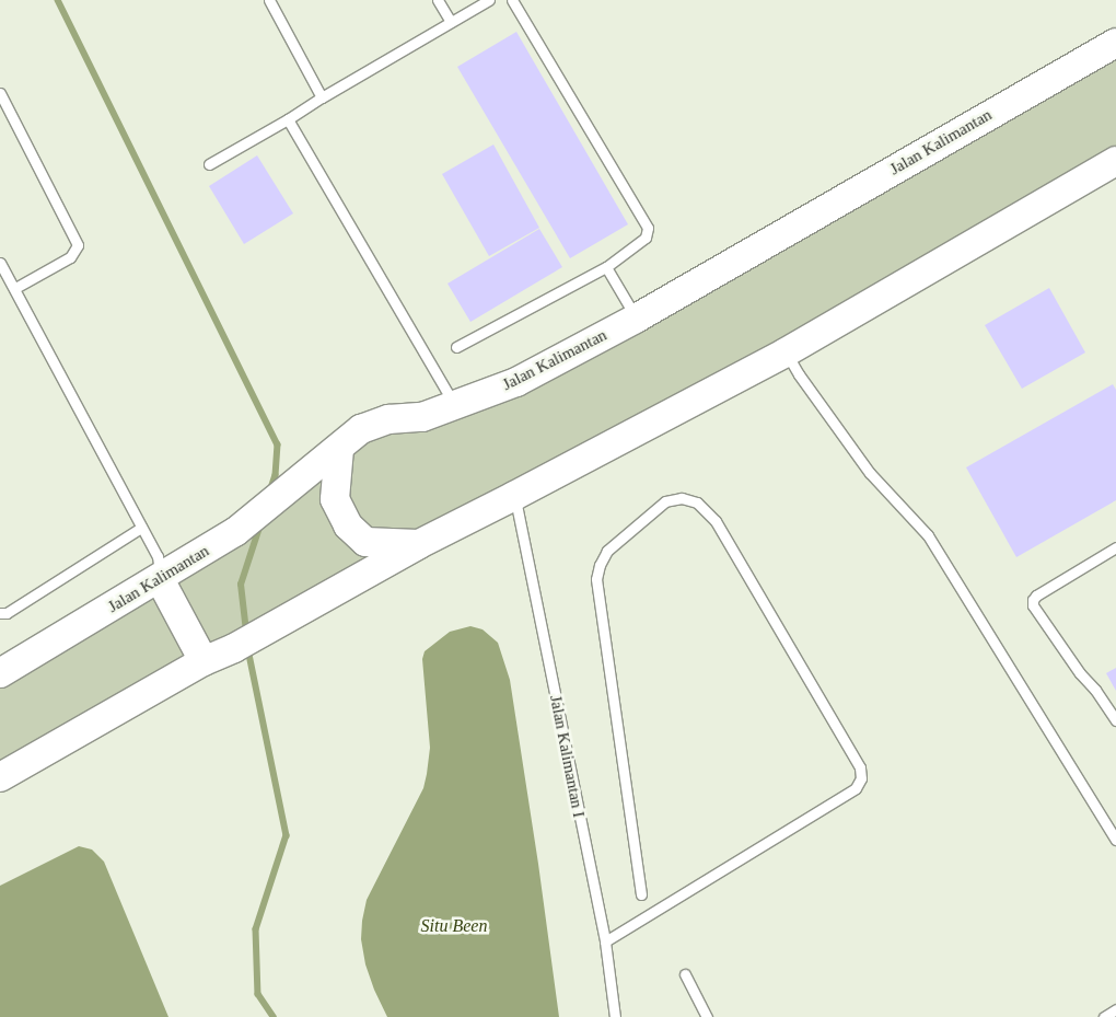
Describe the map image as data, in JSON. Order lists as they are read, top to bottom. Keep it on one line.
{"streets":{"street":["Jalan Kalimantan"],"lane":["Jalan Kalimantan I"]},"water":["Situ Been"]}
